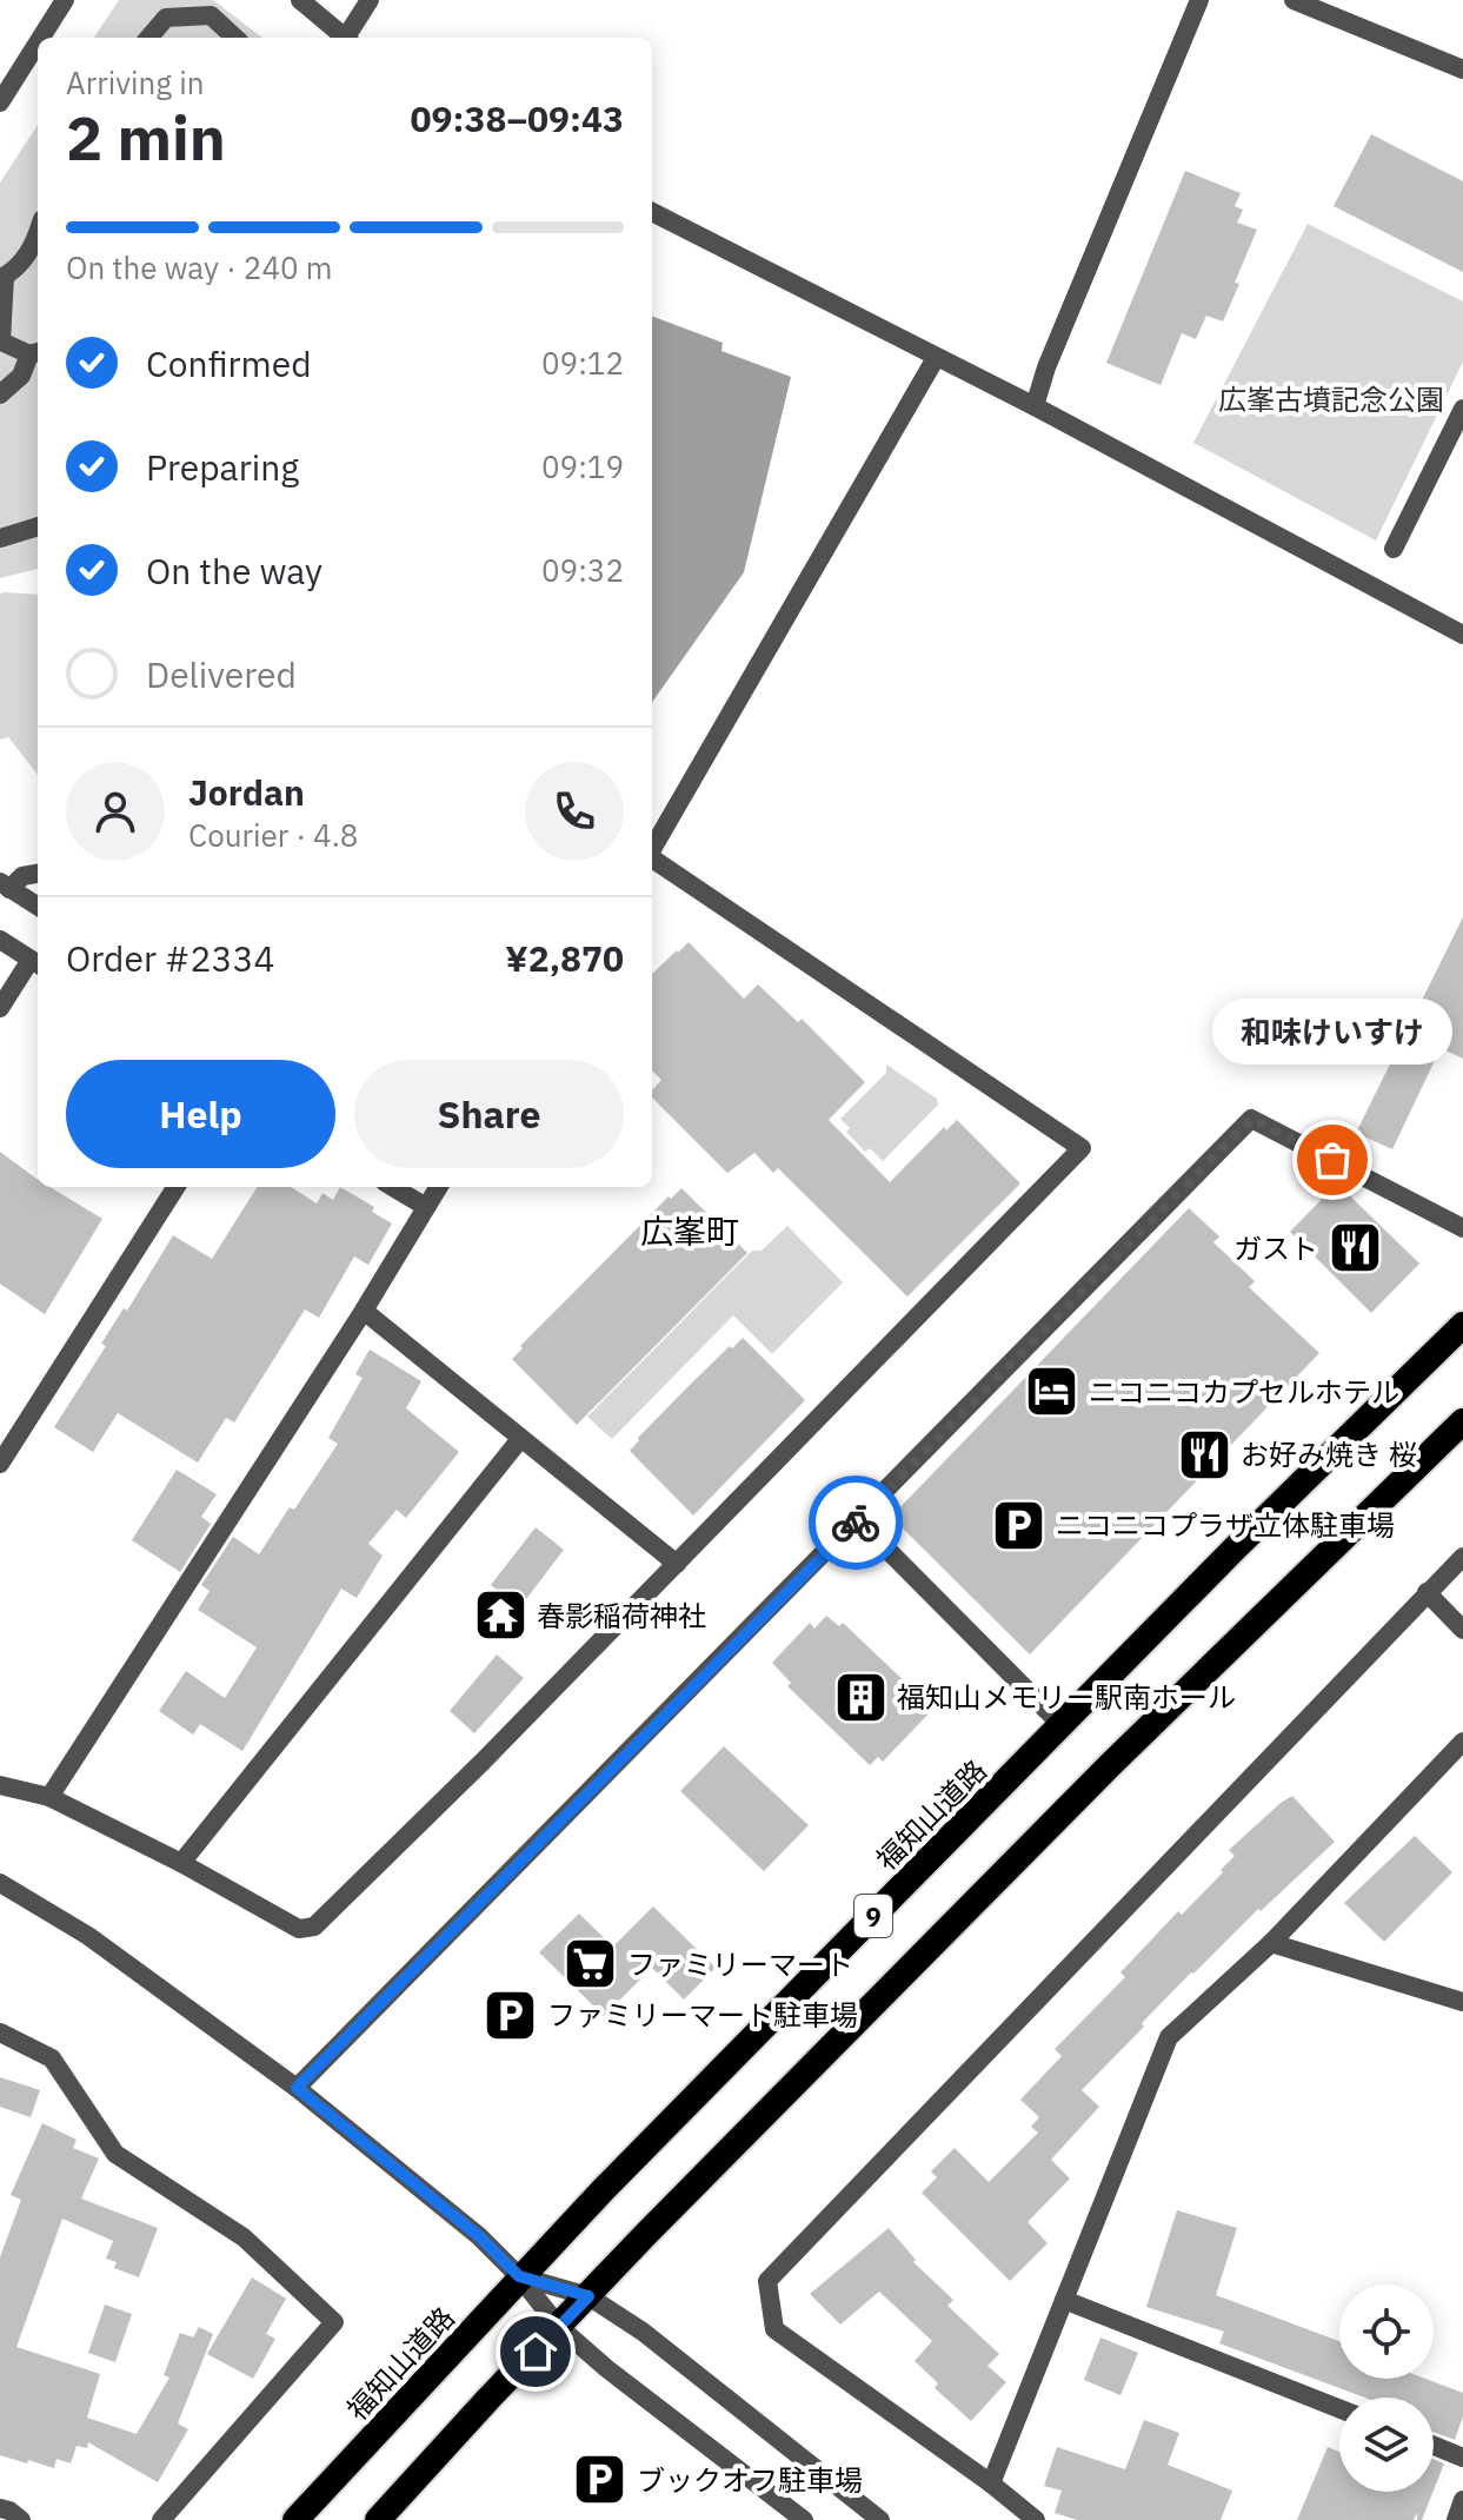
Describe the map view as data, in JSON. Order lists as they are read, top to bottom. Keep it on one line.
{"streets":{"highway":["福知山道路","9"]},"districts":["広峯町"],"parks":["広峯古墳記念公園"],"places":{"other":["和味けいすけ"],"restaurant":["ガスト","お好み焼き 桜"],"hotel":["ニコニコカプセルホテル"],"parking":["ニコニコプラザ立体駐車場","ファミリーマート駐車場","ブックオフ駐車場"],"temple":["春影稲荷神社"],"building":["福知山メモリー駅南ホール"],"supermarket":["ファミリーマート"]},"page":{"heading":["2 min","Arriving in","09:38–09:43"],"panel":["Jordan","Courier · 4.8","Order #2334","¥2,870"],"bar":"On the way · 240 m","list":[["Confirmed","09:12"],["Preparing","09:19"],["On the way","09:32"],"Delivered"],"bubble":"和味けいすけ","buttons":["Help","Share"]}}
